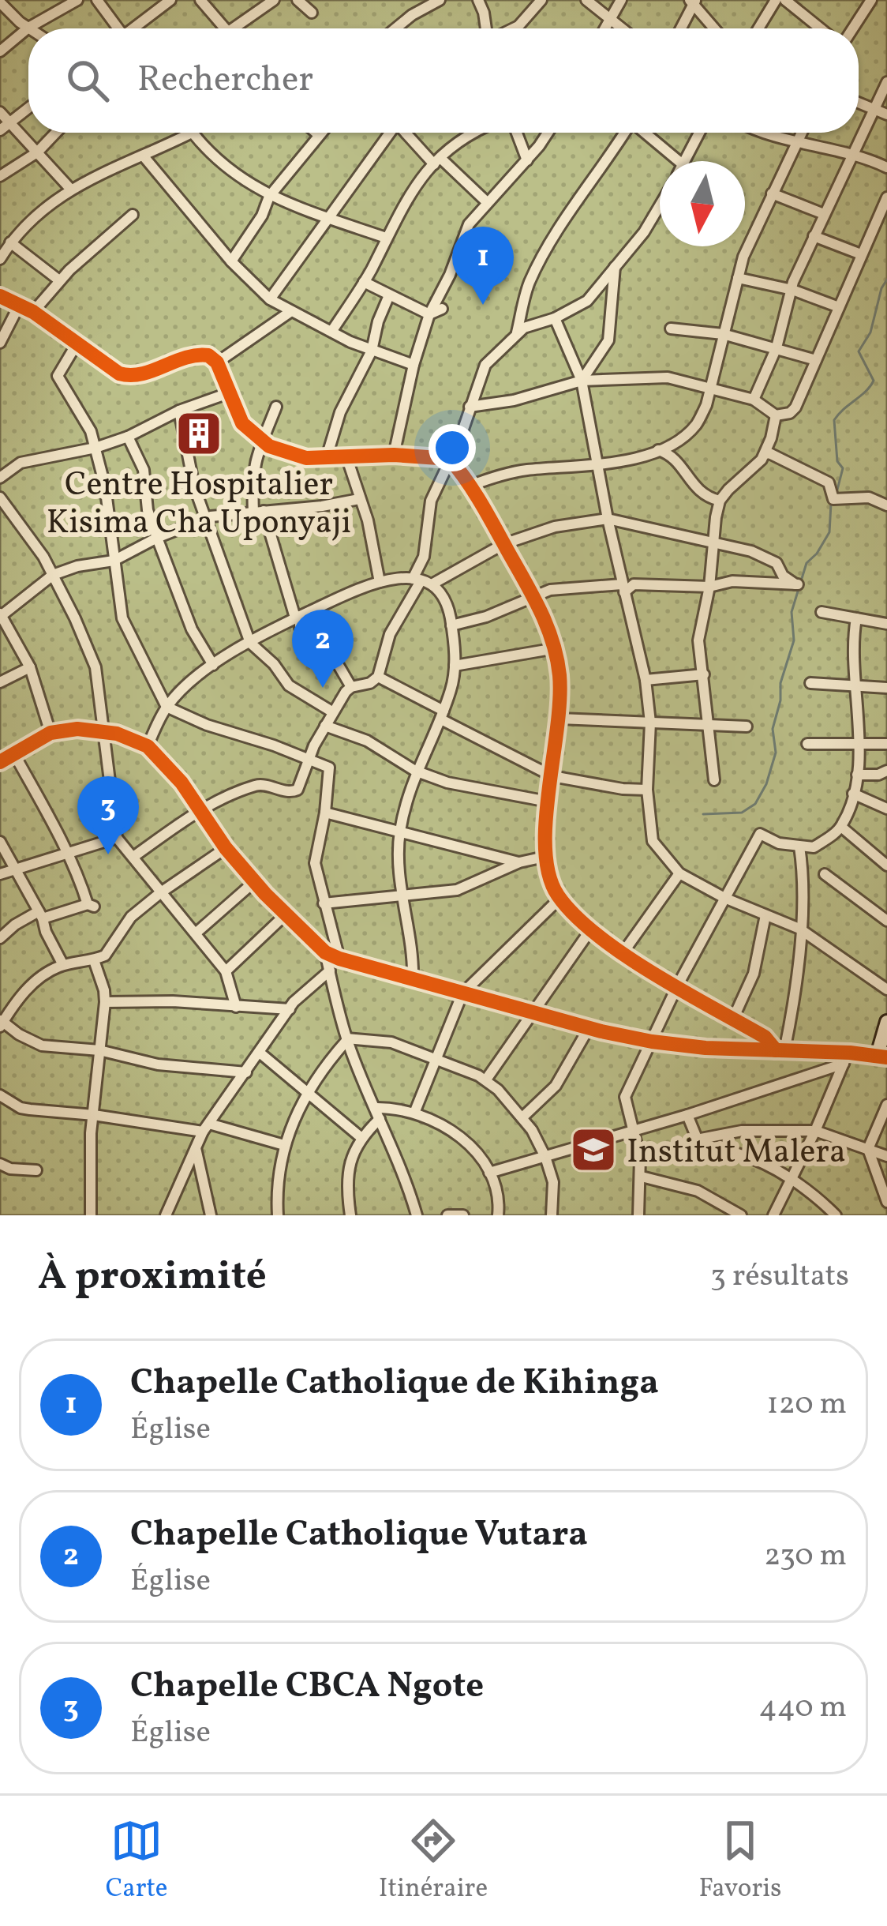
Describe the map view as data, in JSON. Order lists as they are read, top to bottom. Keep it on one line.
{"places":{"building":["Centre Hospitalier Kisima Cha Uponyaji"],"school or university":["Institut Malera"]},"north":"bottom","page":{"search":"Rechercher","pins":["1","2","3"],"heading":["À proximité","3 résultats"],"list":[{"mark":"1","name":"Chapelle Catholique de Kihinga","note":"Église","value":"120 m"},{"mark":"2","name":"Chapelle Catholique Vutara","note":"Église","value":"230 m"},{"mark":"3","name":"Chapelle CBCA Ngote","note":"Église","value":"440 m"}],"nav":["Carte","Itinéraire","Favoris"]}}
